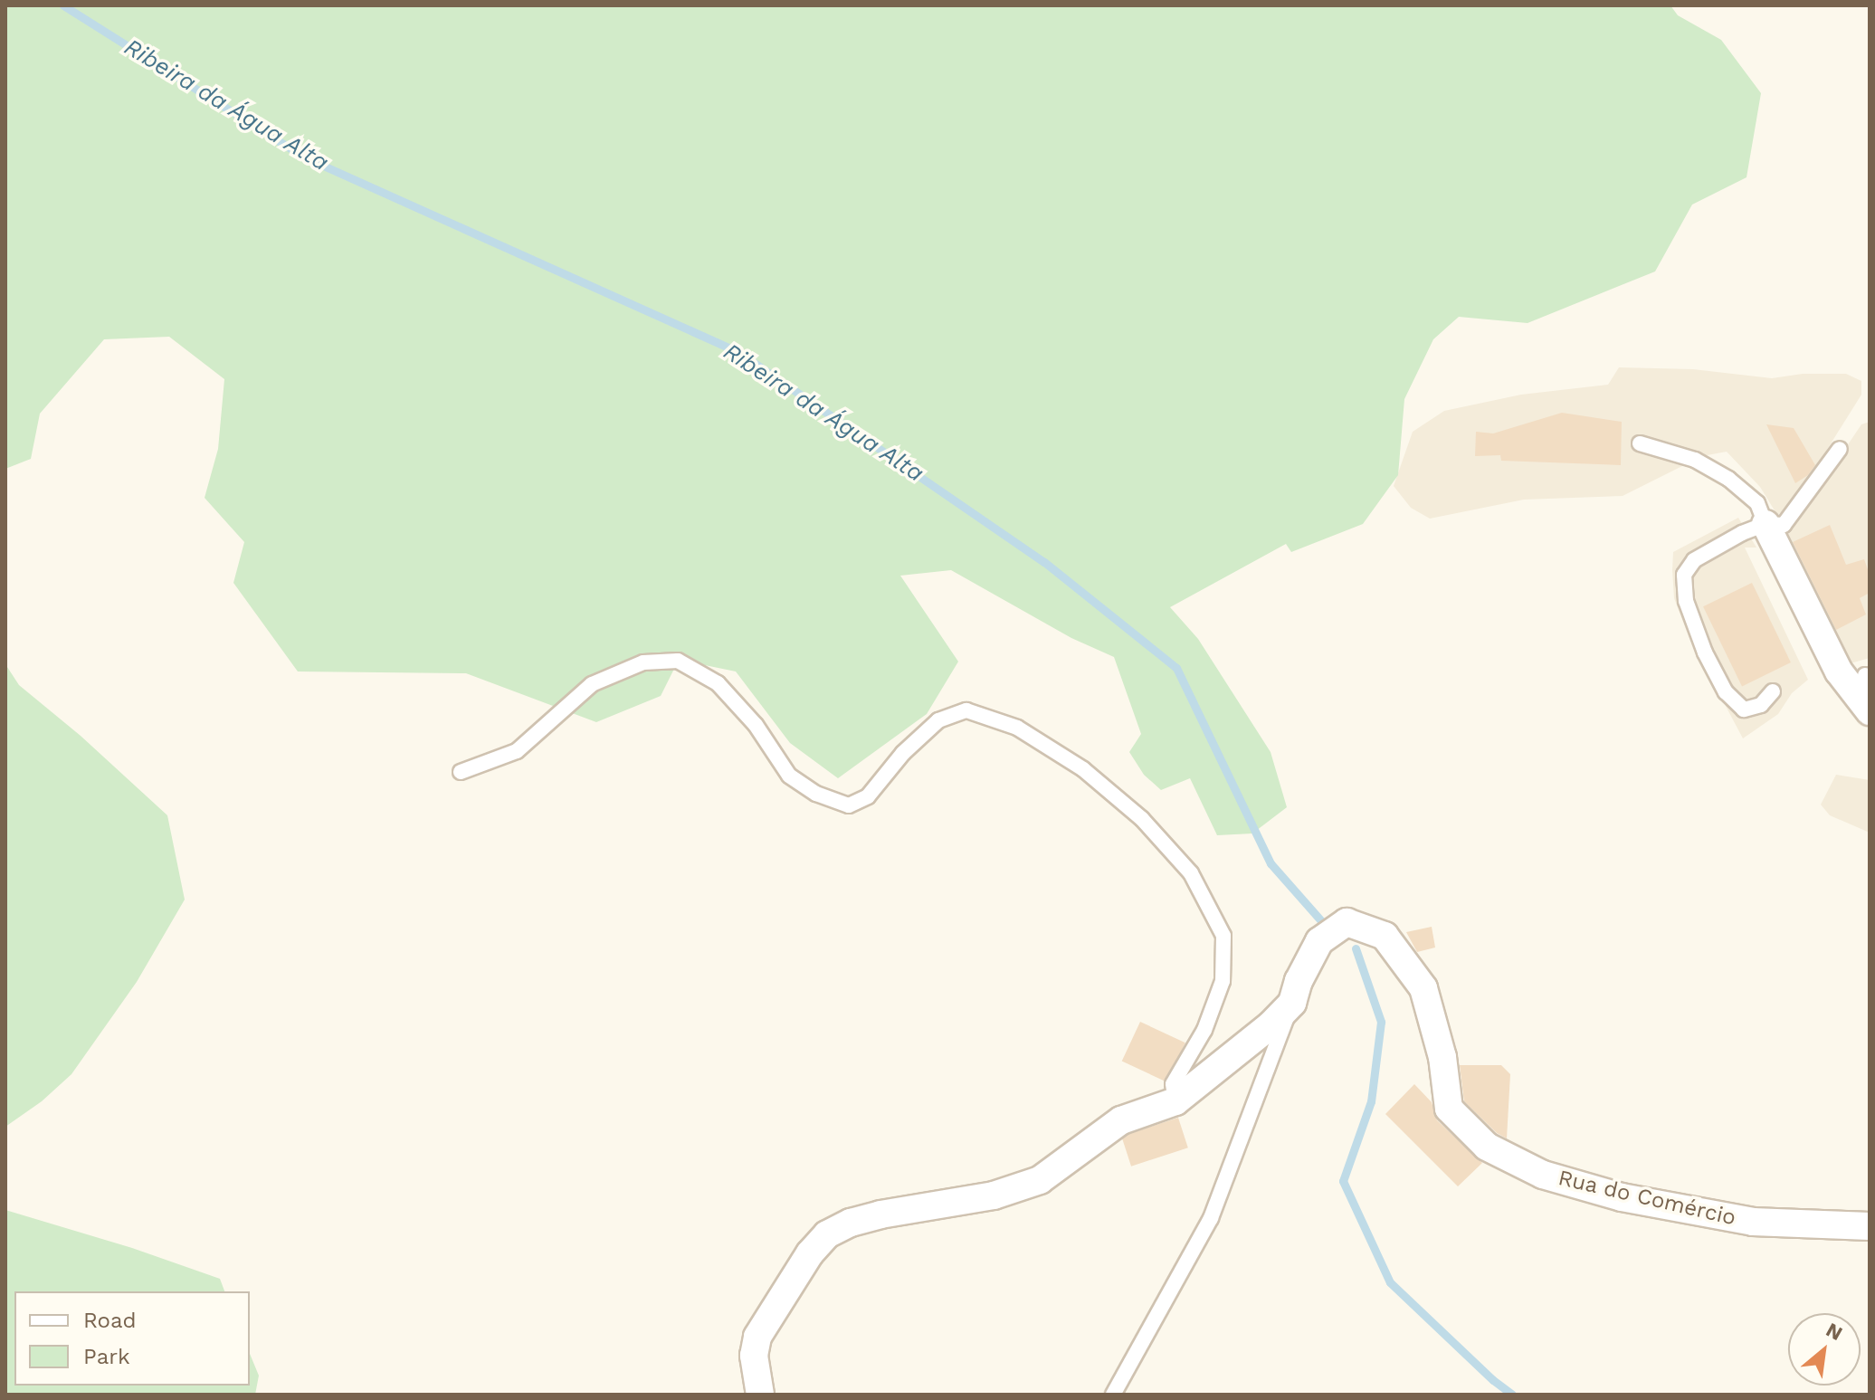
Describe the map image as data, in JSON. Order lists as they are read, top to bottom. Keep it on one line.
{"streets":{"street":["Rua do Comércio"]},"water":["Ribeira da Água Alta"],"legend":["Road","Park"],"north":"top right"}
